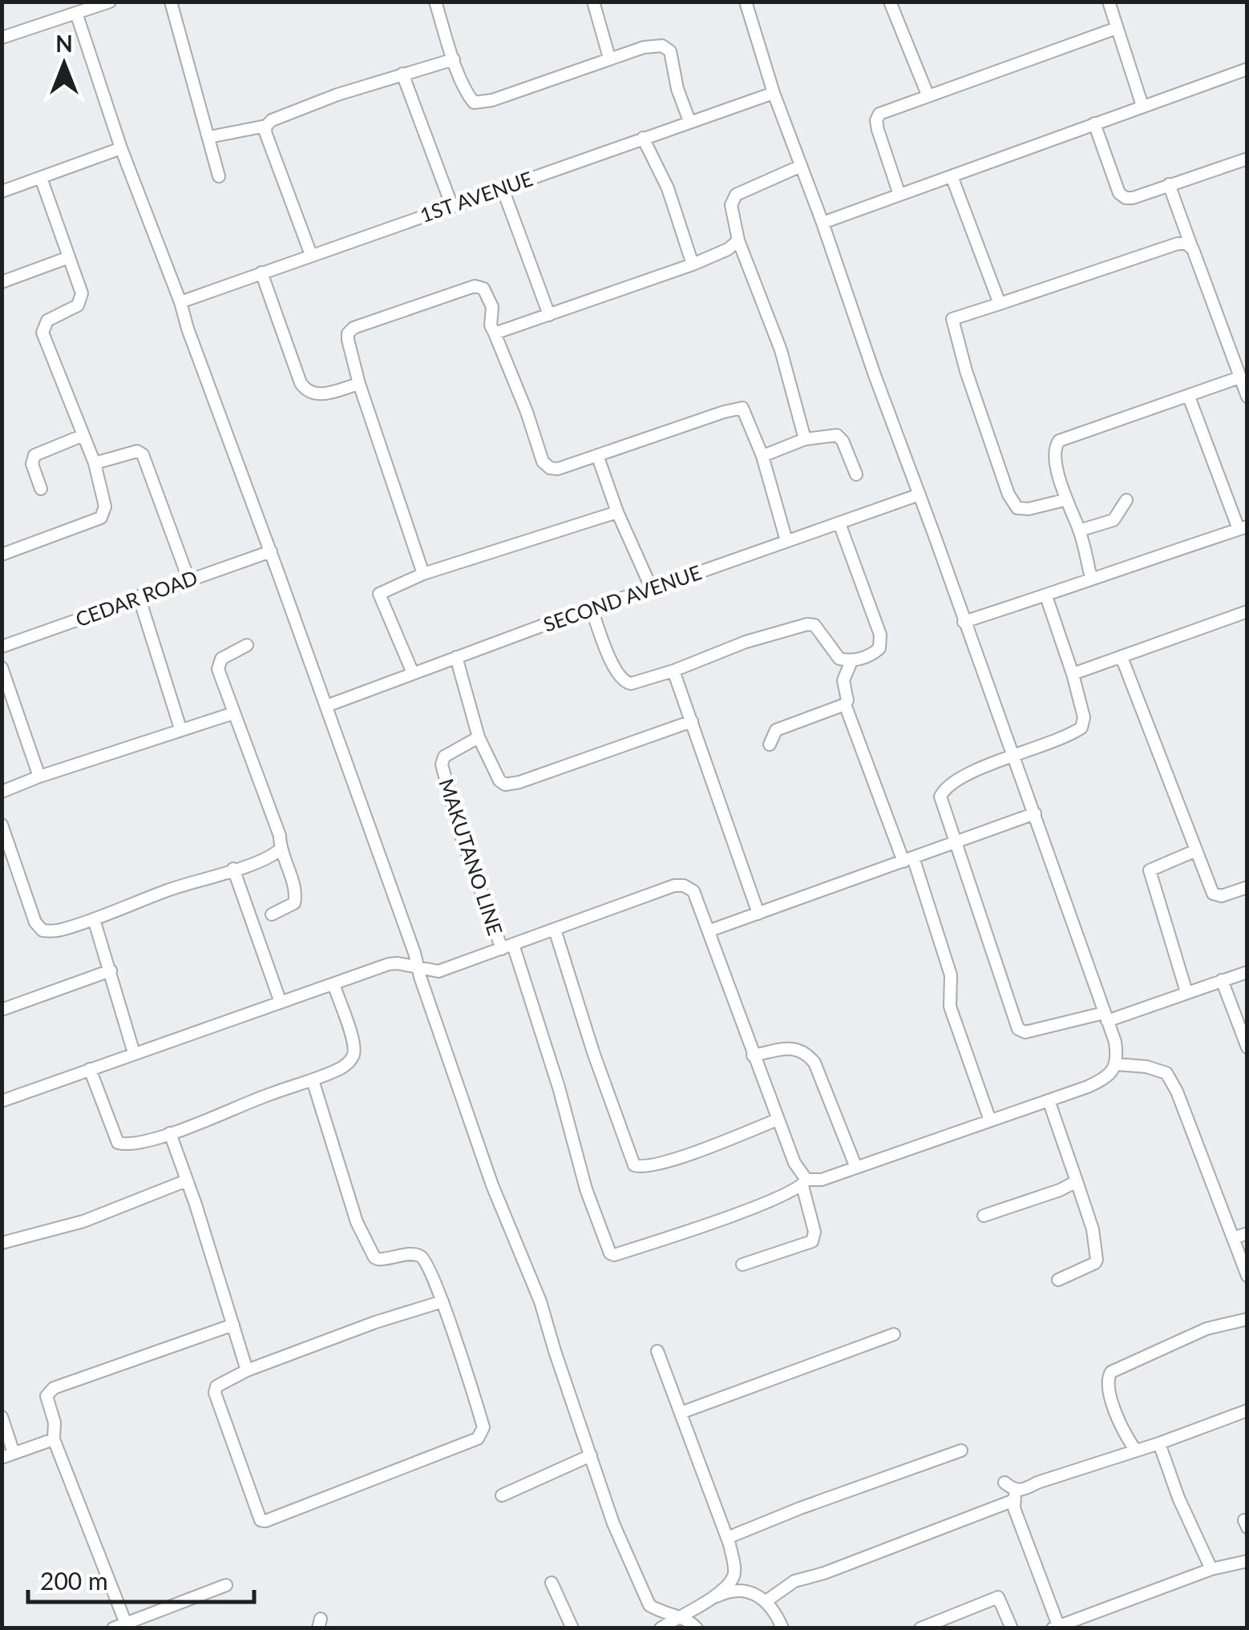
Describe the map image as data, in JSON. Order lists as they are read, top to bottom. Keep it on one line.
{"streets":{"street":["1ST AVENUE","CEDAR ROAD","SECOND AVENUE","MAKUTANO LINE"]},"scale_bar":"200 m","north":"top"}
